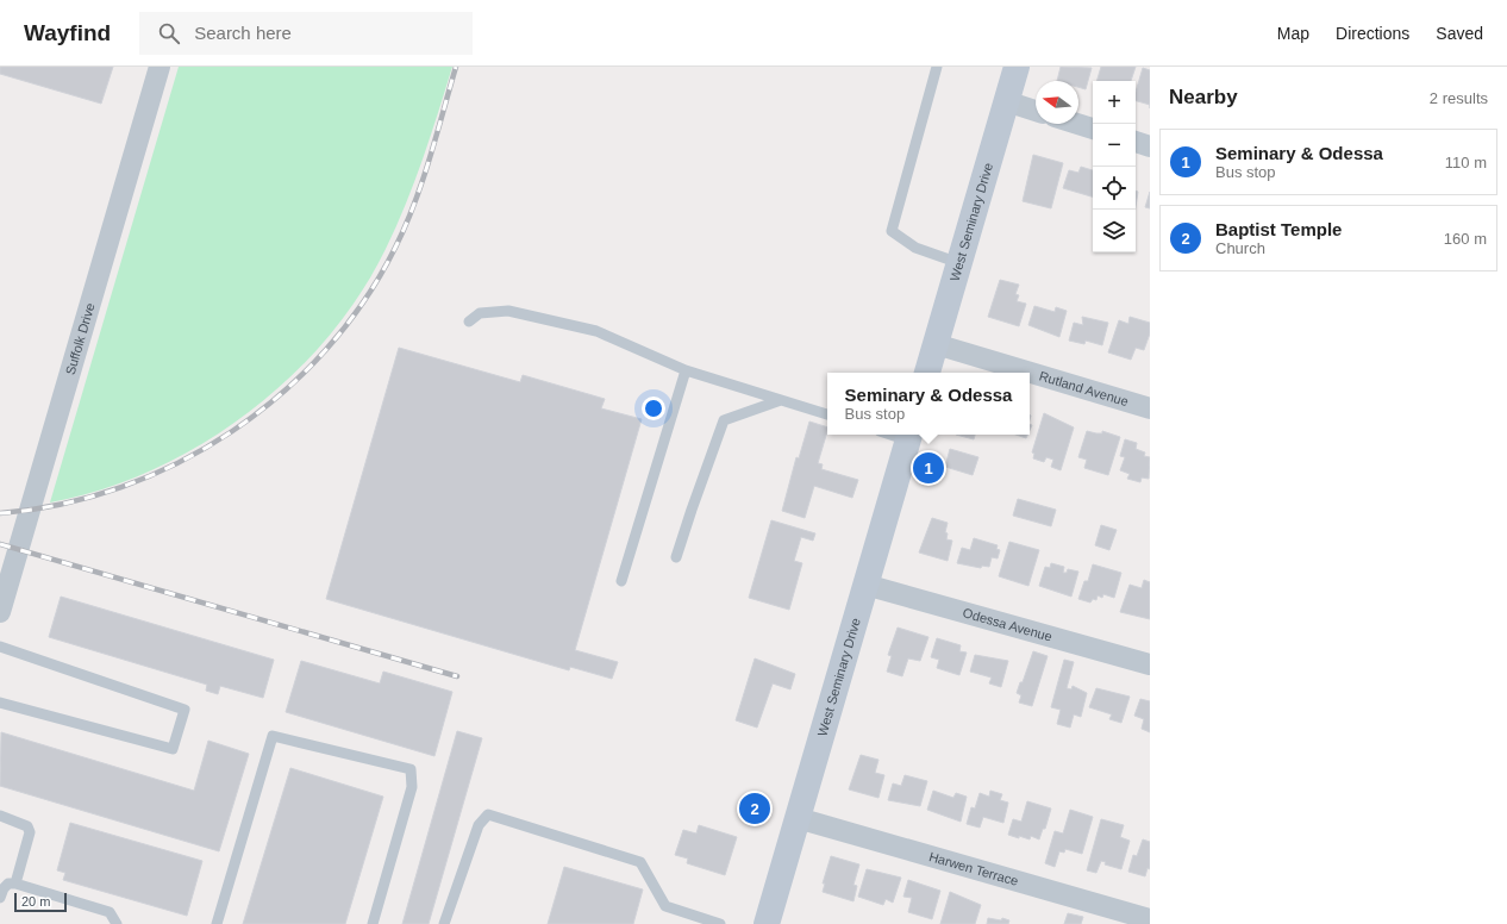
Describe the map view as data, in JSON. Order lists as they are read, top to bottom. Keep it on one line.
{"streets":{"main road":["West Seminary Drive"],"street":["Suffolk Drive","Rutland Avenue","Odessa Avenue","Harwen Terrace"]},"crossings":[["West Seminary Drive","Rutland Avenue"],["West Seminary Drive","Odessa Avenue"],["West Seminary Drive","Harwen Terrace"]],"scale_bar":"20 m","north":"left","page":{"header":"Wayfind","search":"Search here","nav":["Map","Directions","Saved"],"heading":["Nearby","2 results"],"map_buttons":["+","−"],"list":[{"mark":"1","name":"Seminary & Odessa","note":"Bus stop","value":"110 m"},{"mark":"2","name":"Baptist Temple","note":"Church","value":"160 m"}],"popup":["Seminary & Odessa","Bus stop"],"pins":["1","2"],"scale":"20 m"}}
